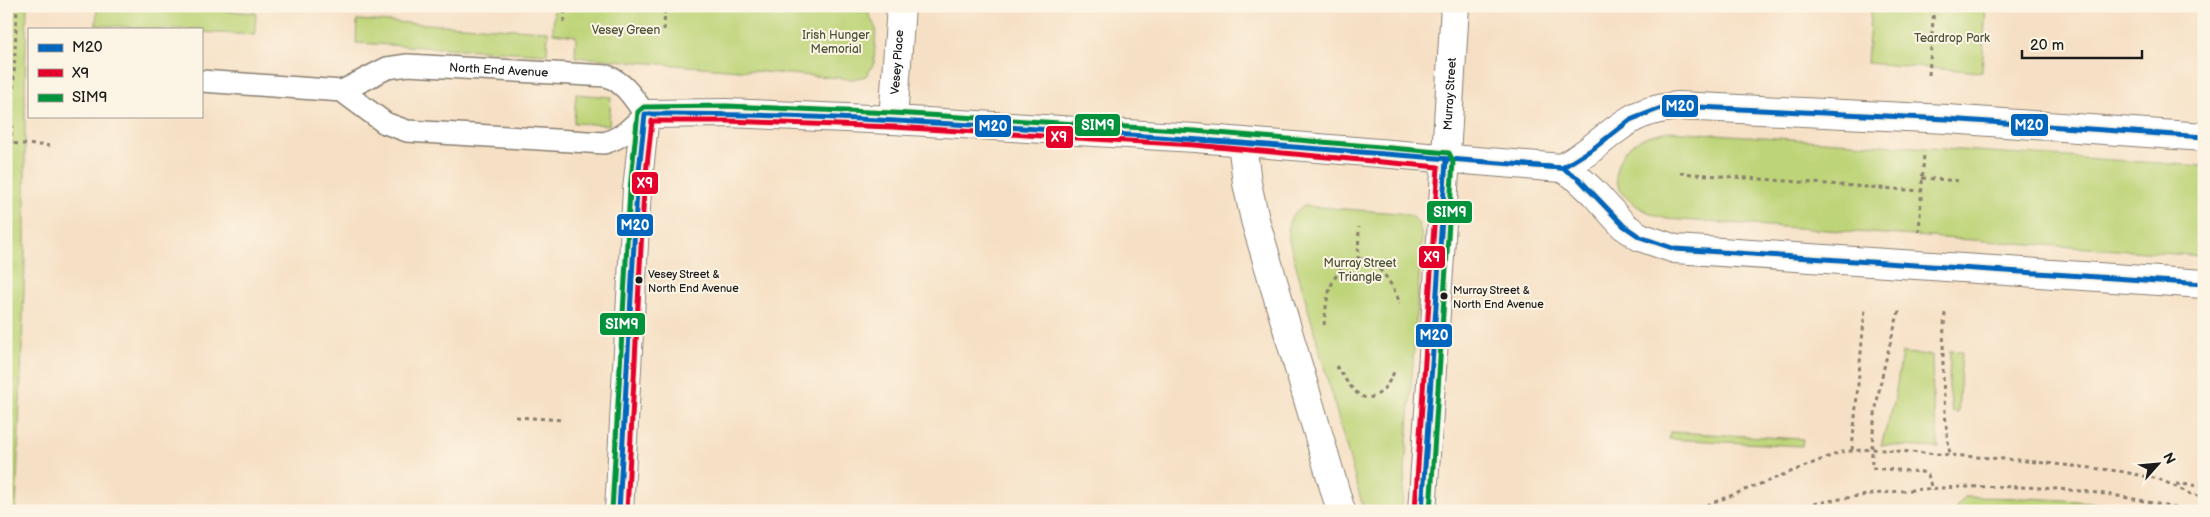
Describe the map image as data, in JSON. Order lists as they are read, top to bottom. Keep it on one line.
{"streets":{"street":["Vesey Place","Murray Street"],"lane":["North End Avenue"]},"parks":["Vesey Green","Irish Hunger Memorial","Teardrop Park","Murray Street Triangle"],"places":["Vesey Street & North End Avenue","Murray Street & North End Avenue"],"lines":["transit line M20","transit line SIM9","transit line X9"],"legend":["M20","X9","SIM9"],"scale_bar":"20 m","north":"top right"}
